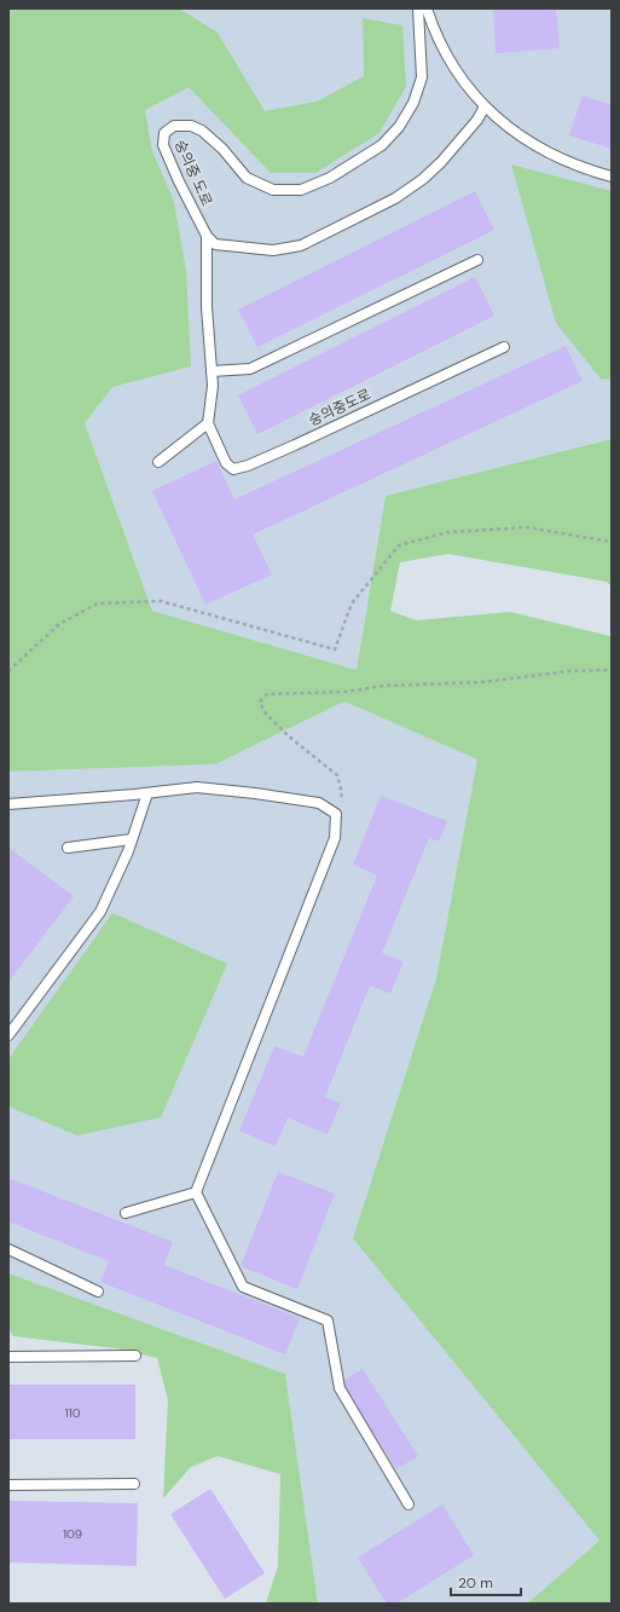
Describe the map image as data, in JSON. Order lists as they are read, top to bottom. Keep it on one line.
{"streets":{"lane":["숭의중 도로","숭의중도로"]},"house_numbers":["110","109"],"scale_bar":"20 m"}
